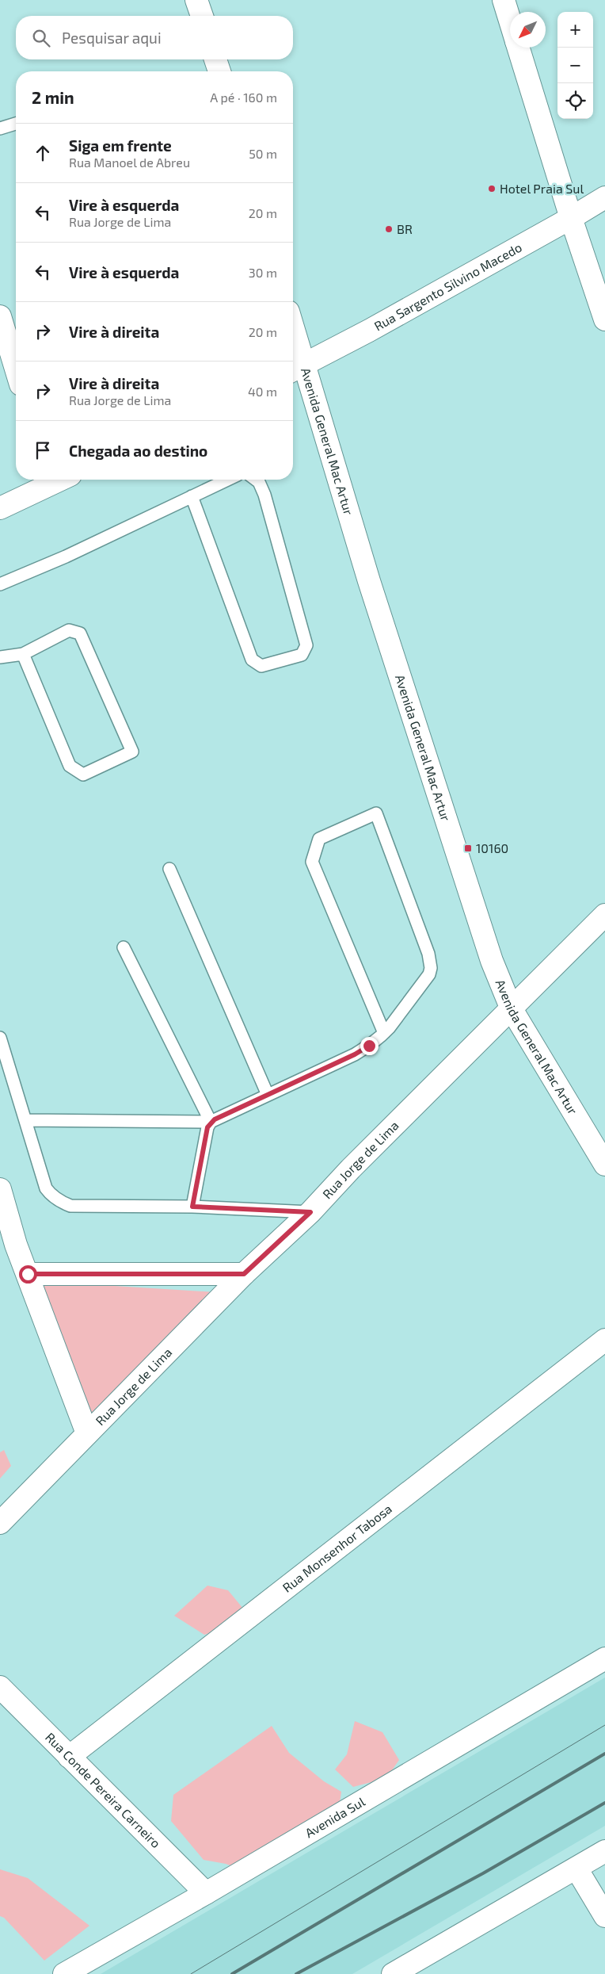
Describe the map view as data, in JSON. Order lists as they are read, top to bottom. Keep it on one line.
{"streets":{"street":["Rua Sargento Silvino Macedo","Avenida General Mac Artur","Rua Jorge de Lima","Rua Monsenhor Tabosa","Rua Conde Pereira Carneiro","Avenida Sul"]},"crossings":[["Rua Sargento Silvino Macedo","Avenida General Mac Artur"],["Avenida General Mac Artur","Rua Jorge de Lima"],["Rua Monsenhor Tabosa","Rua Conde Pereira Carneiro"],["Rua Conde Pereira Carneiro","Avenida Sul"]],"places":{"other":["Hotel Praia Sul","BR"],"transit":["10160"]},"north":"bottom left","page":{"map_buttons":["+","−"],"search":"Pesquisar aqui","heading":["2 min","A pé · 160 m"],"list":[["Siga em frente","Rua Manoel de Abreu","50 m"],["Vire à esquerda","Rua Jorge de Lima","20 m"],["Vire à esquerda","30 m"],["Vire à direita","20 m"],["Vire à direita","Rua Jorge de Lima","40 m"],"Chegada ao destino"]}}
